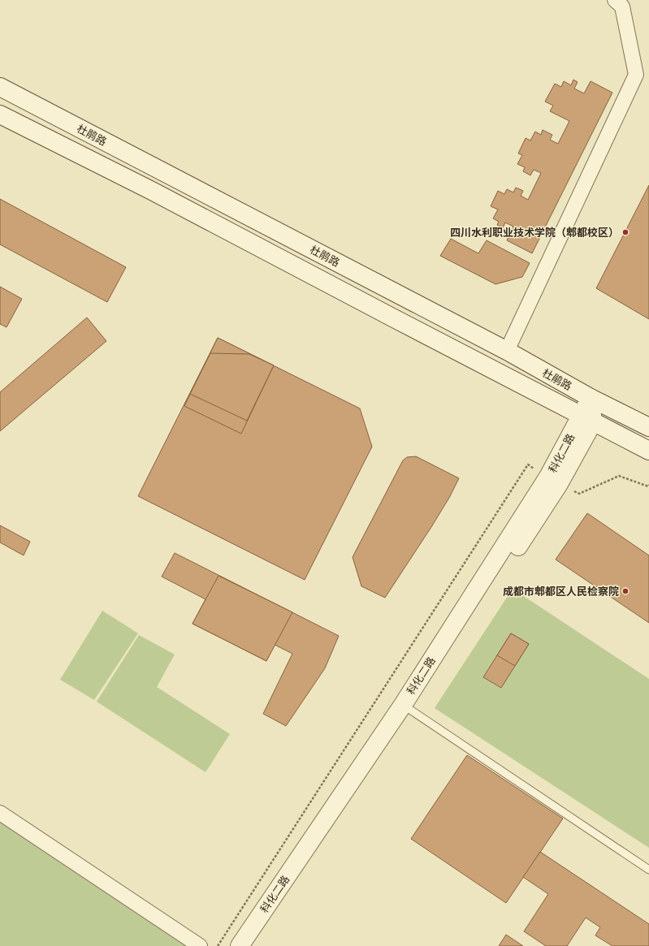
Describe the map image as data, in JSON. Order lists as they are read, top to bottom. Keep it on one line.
{"streets":{"main road":["杜鹃路","科化二路"]},"crossings":[["杜鹃路","科化二路"]],"places":["四川水利职业技术学院（郫都校区）","成都市郫都区人民检察院"]}
